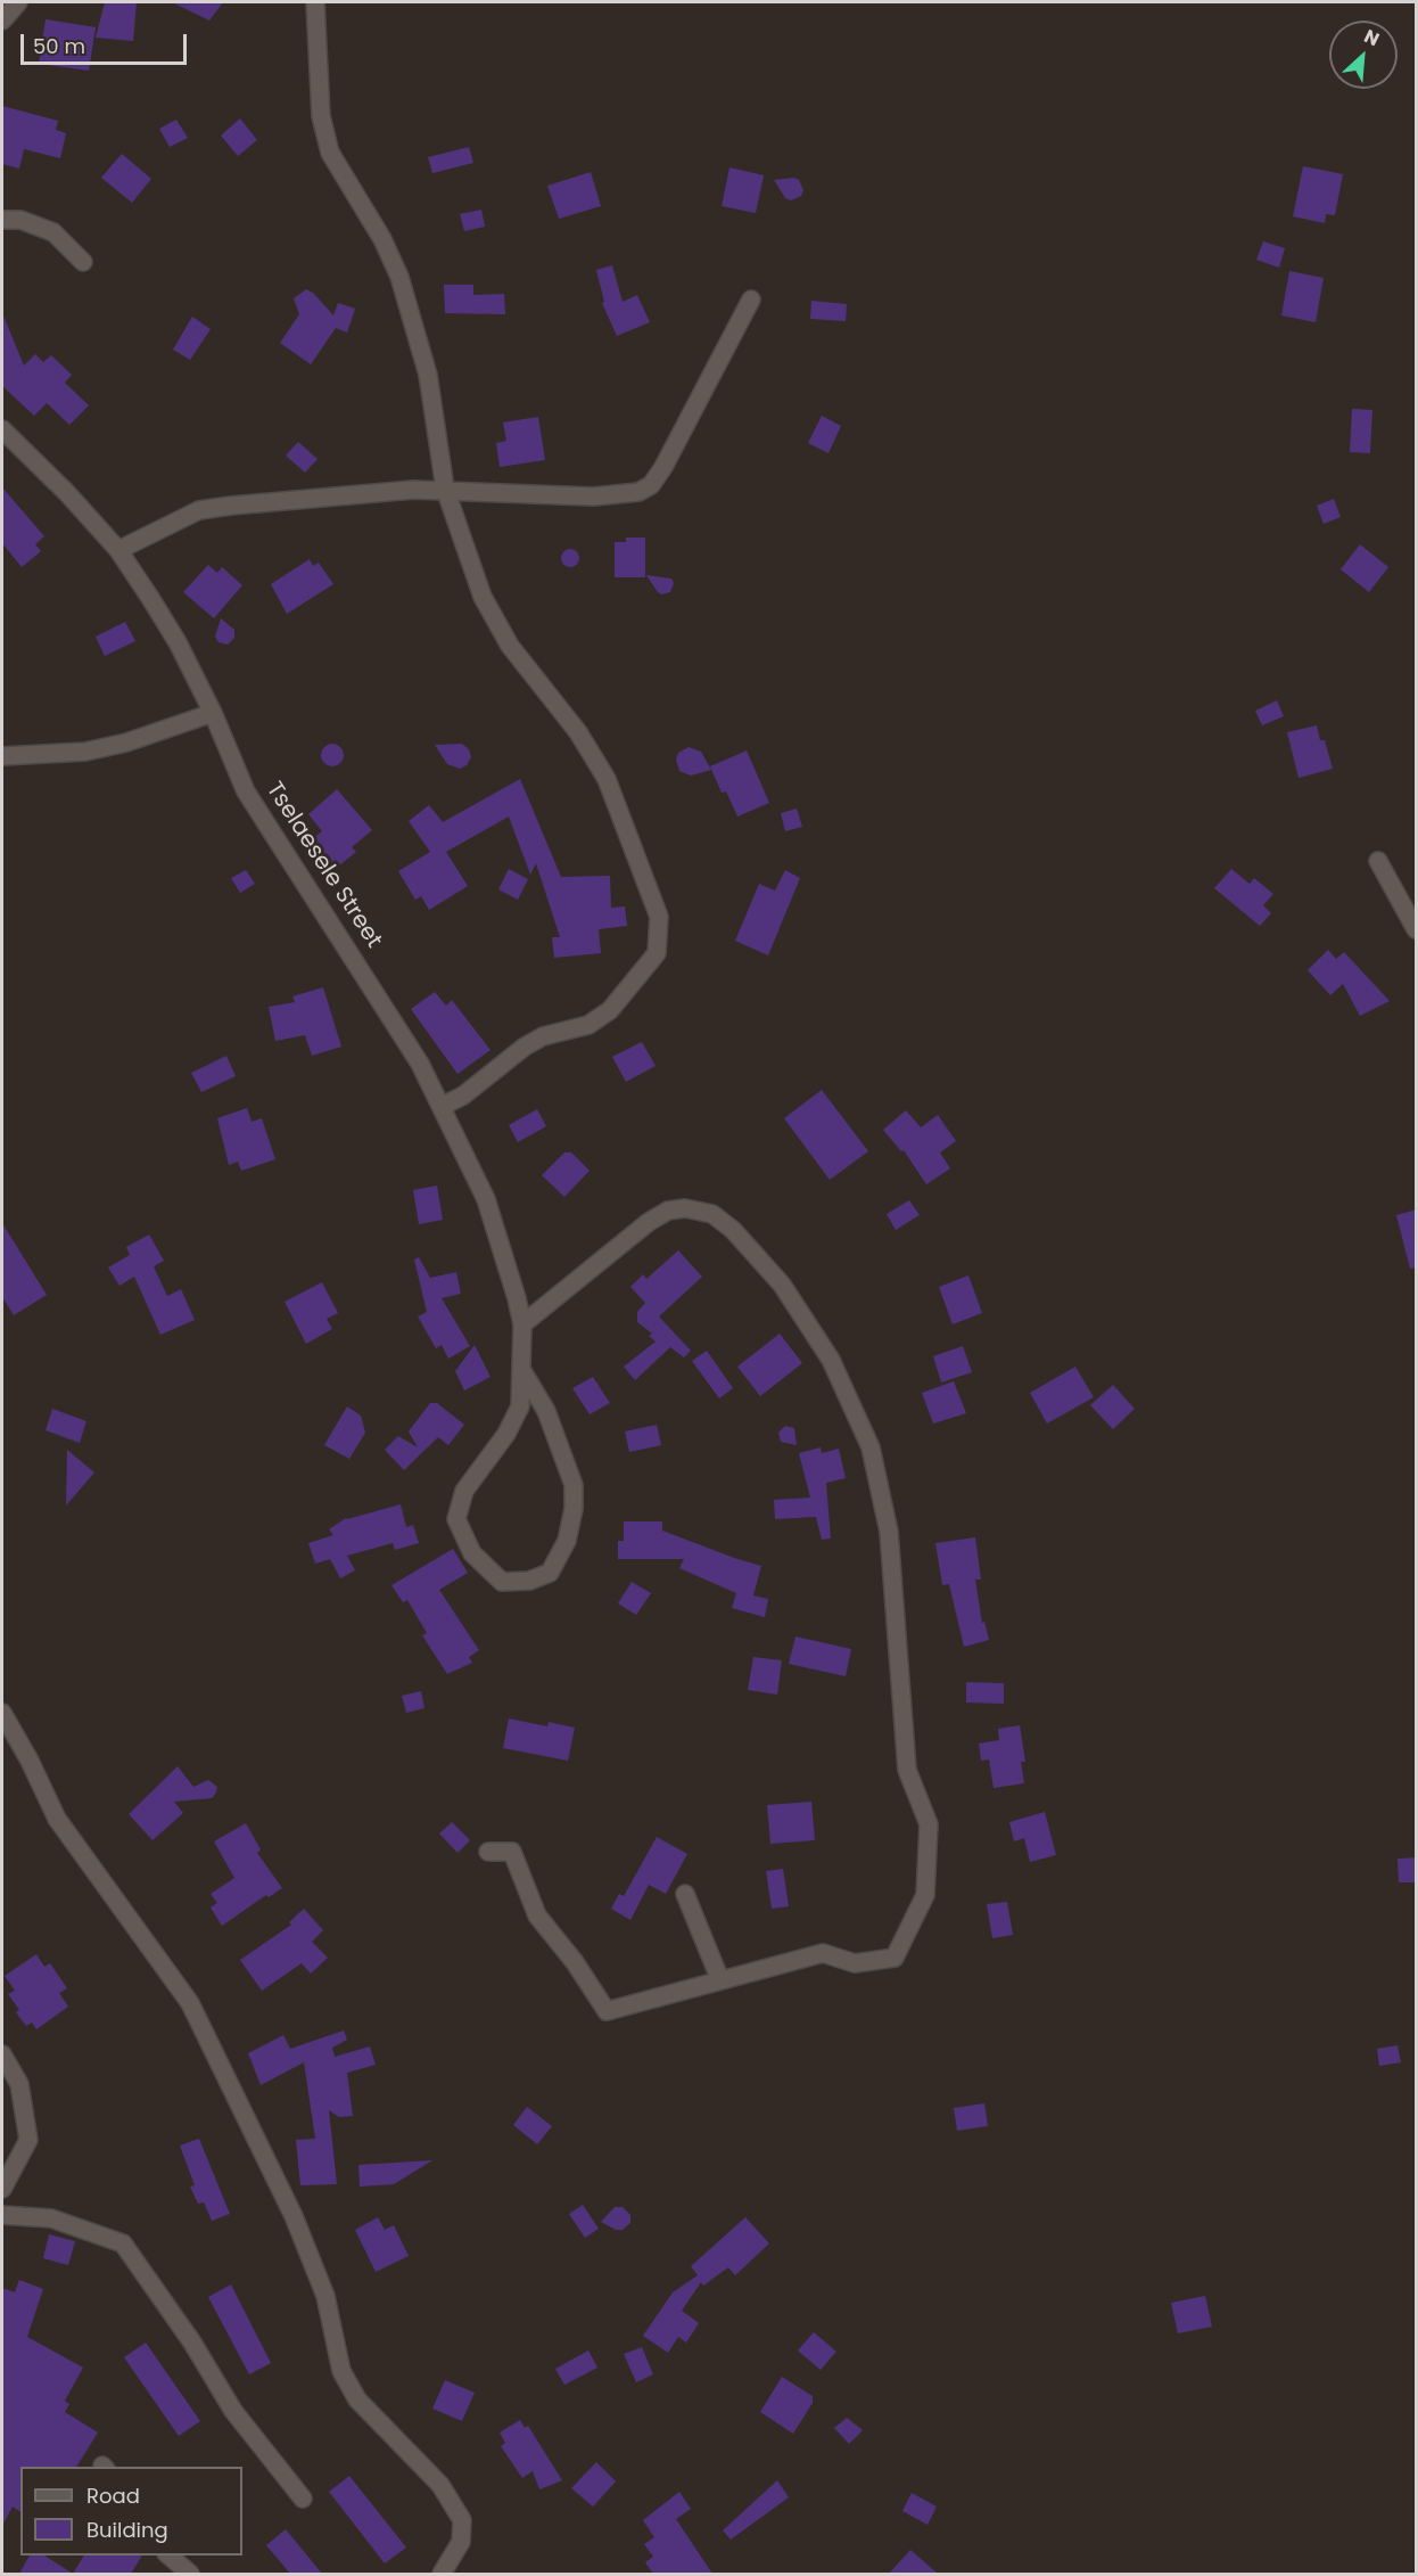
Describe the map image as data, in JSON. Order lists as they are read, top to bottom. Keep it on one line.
{"streets":{"street":["Tselaesele Street"]},"legend":["Road","Building"],"scale_bar":"50 m","north":"top right"}
